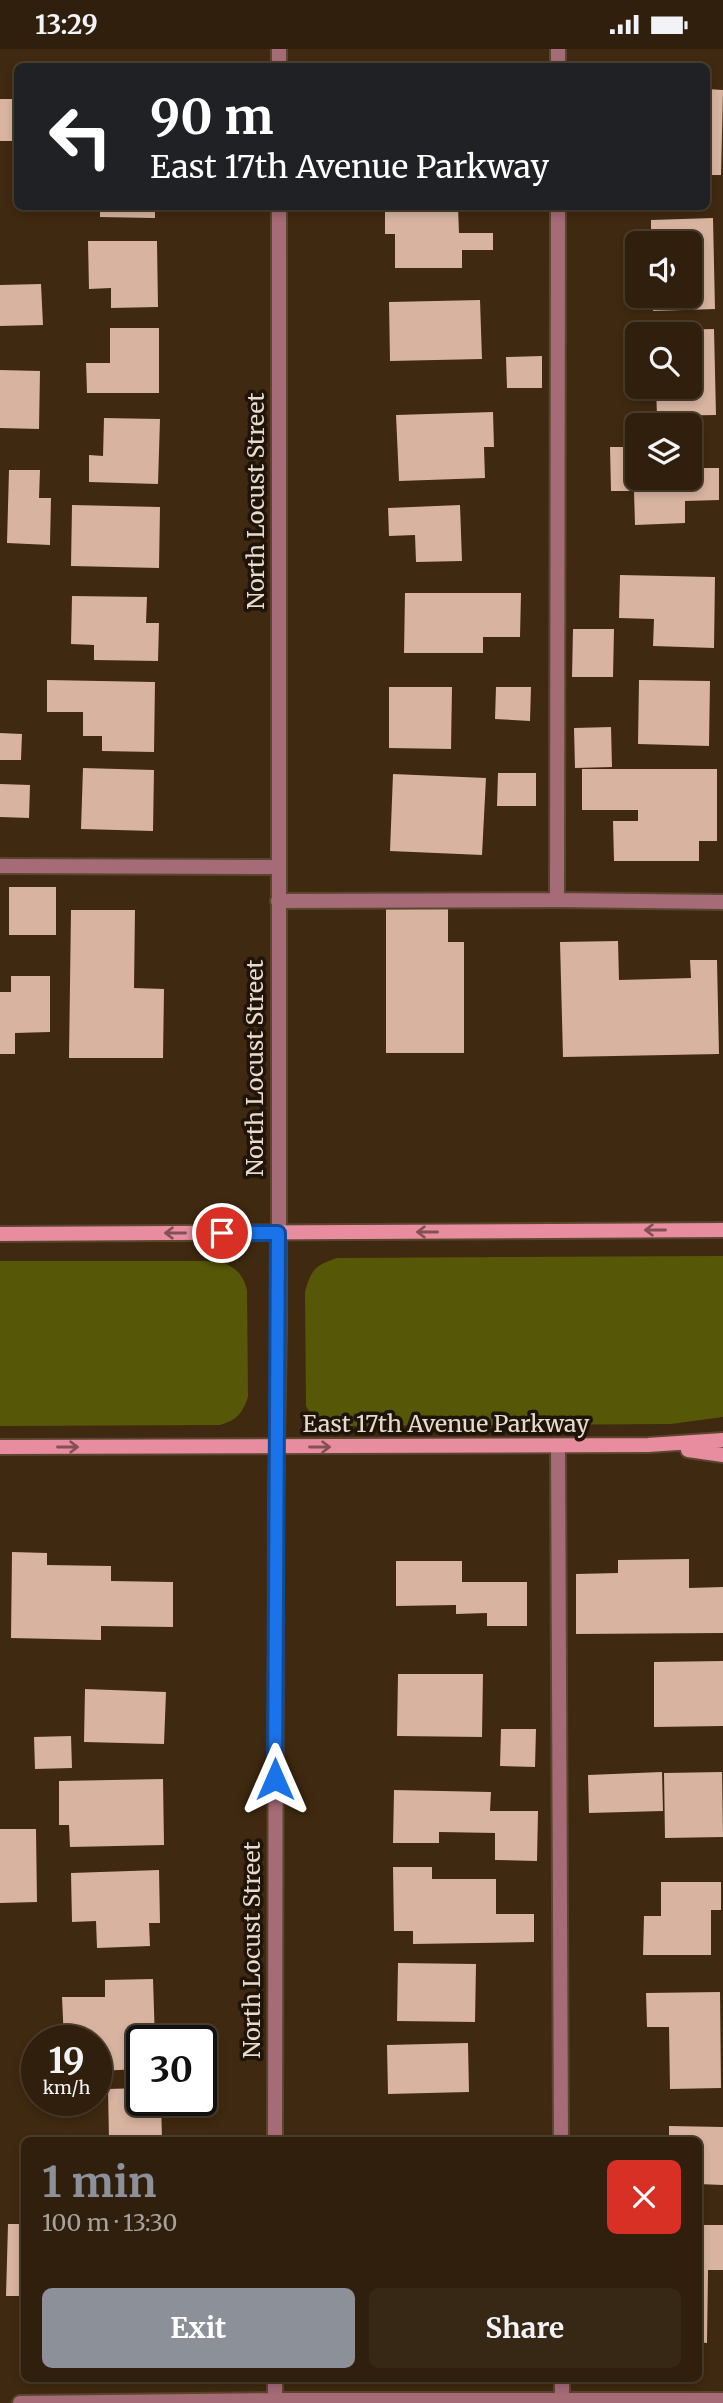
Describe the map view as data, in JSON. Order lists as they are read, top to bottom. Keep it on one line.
{"streets":{"main road":["East 17th Avenue Parkway"],"street":["North Locust Street"]},"crossings":[["North Locust Street","East 17th Avenue Parkway"]],"one_way":["East 17th Avenue Parkway"],"page":{"status":"13:29","turn":["90 m","East 17th Avenue Parkway"],"speed":"19 km/h","limit":"30","heading":["1 min","100 m · 13:30"],"buttons":["Exit","Share"]}}
